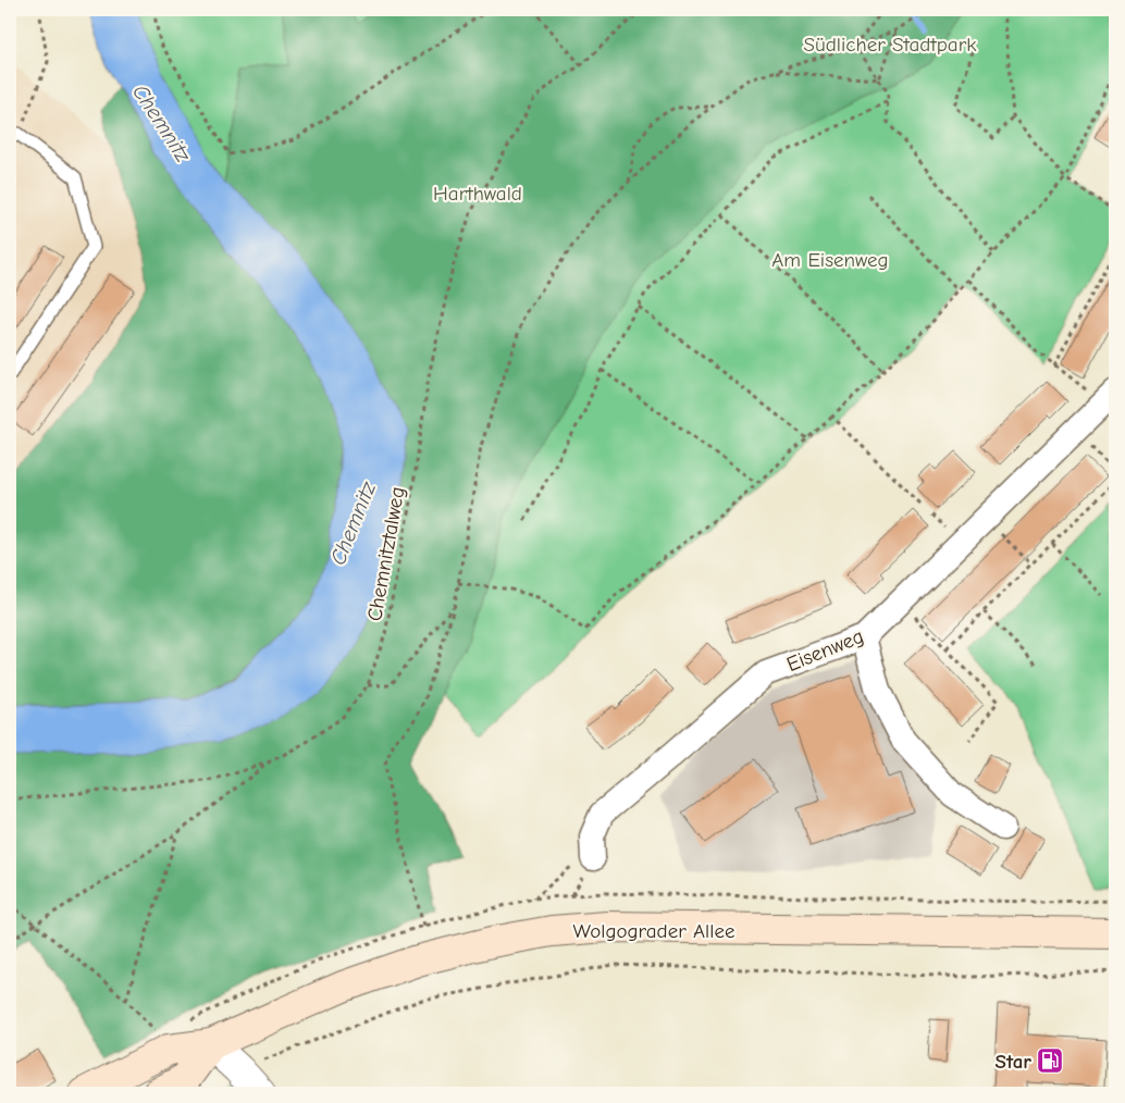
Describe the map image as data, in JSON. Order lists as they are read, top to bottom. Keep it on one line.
{"streets":{"main road":["Wolgograder Allee"],"street":["Eisenweg"],"path":["Chemnitztalweg"]},"water":["Chemnitz"],"parks":["Südlicher Stadtpark","Harthwald","Am Eisenweg"],"places":{"fuel station":["Star"]}}
